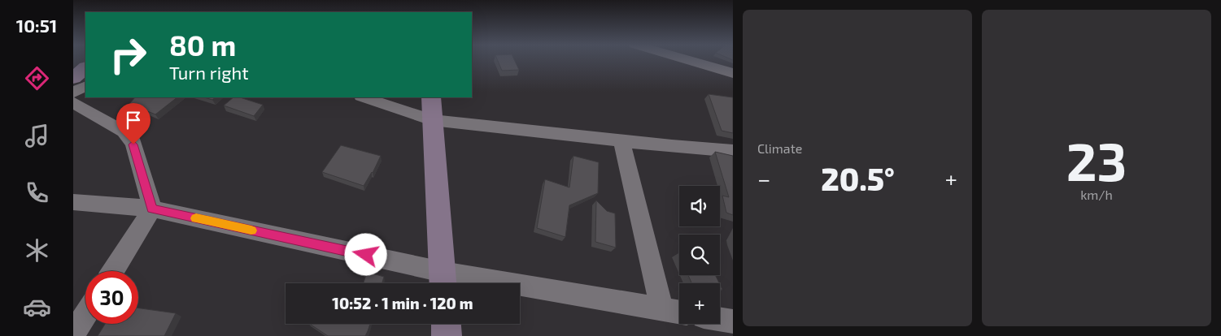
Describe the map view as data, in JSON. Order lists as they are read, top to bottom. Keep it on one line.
{"page":{"tabs":"10:51","tile":["Climate",["23","km/h"]],"turn":["80 m","Turn right"],"heat":["−","20.5°","+"],"map_buttons":"+","limit":"30","trip":"10:52 · 1 min · 120 m"}}
